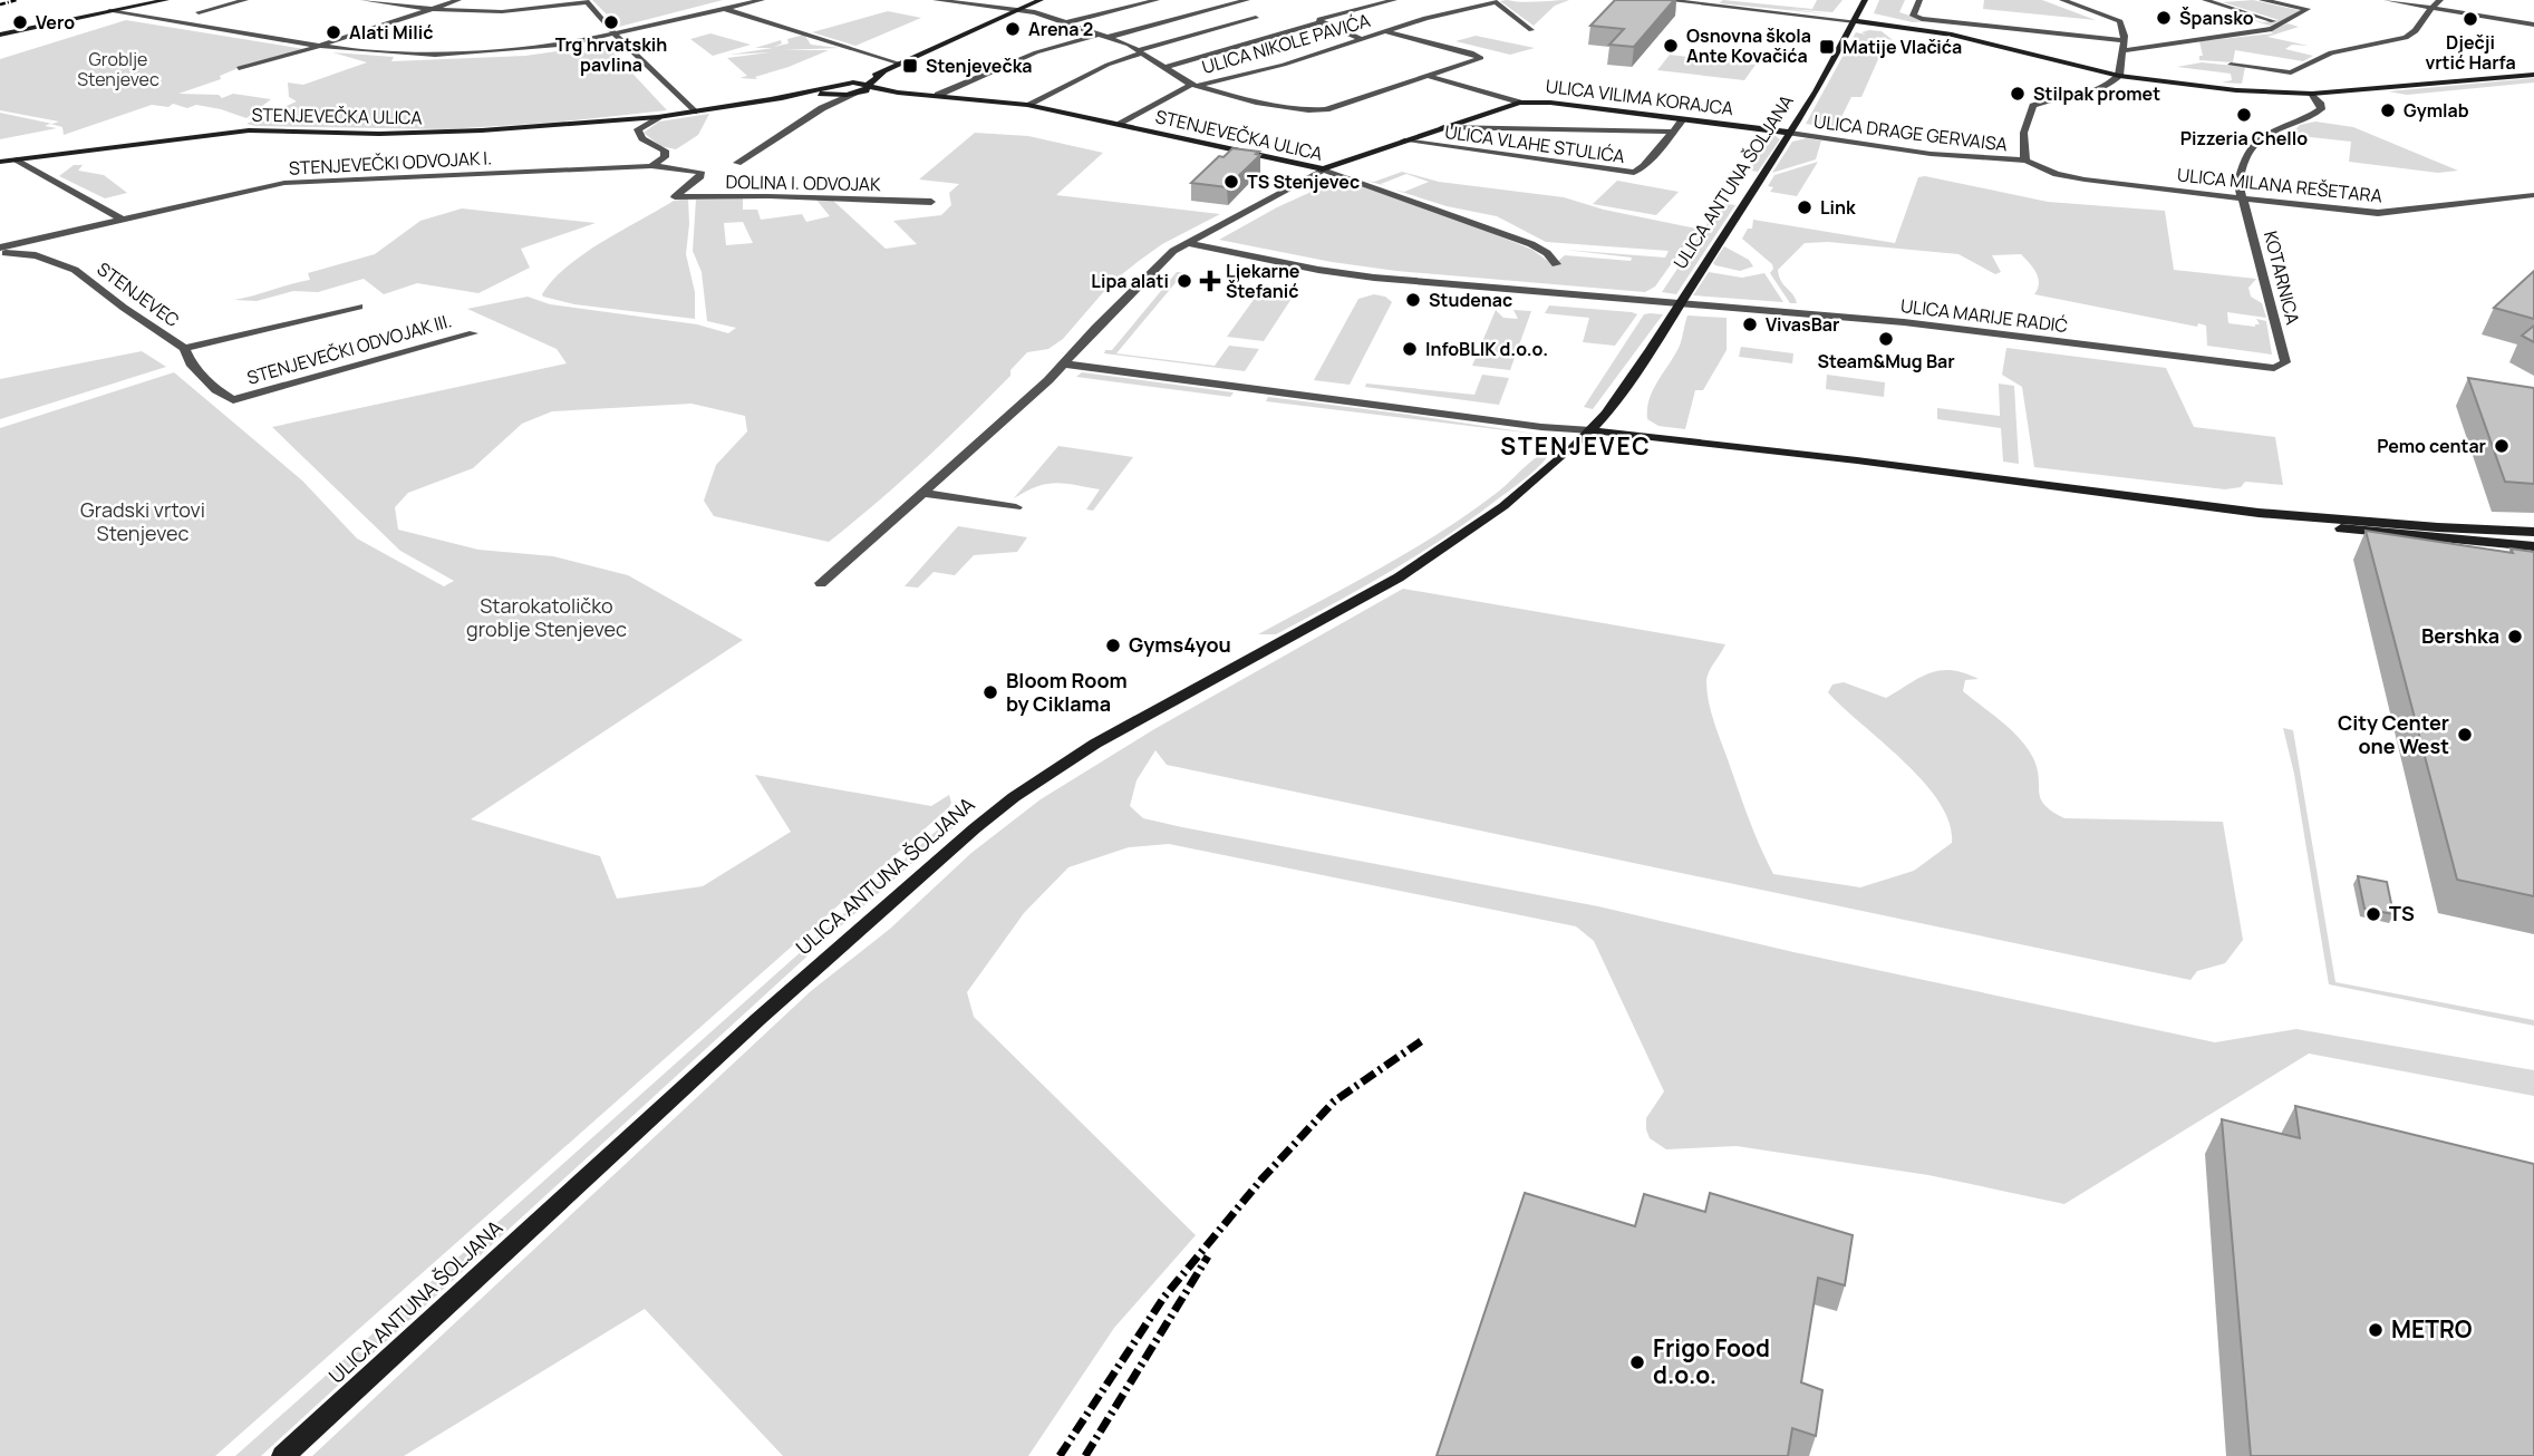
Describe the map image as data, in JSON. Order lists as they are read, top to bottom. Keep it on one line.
{"streets":{"street":["ULICA NIKOLE PAVIĆA","ULICA VILIMA KORAJCA","STENJEVEČKA ULICA","ULICA DRAGE GERVAISA","ULICA VLAHE STULIĆA","STENJEVEČKI ODVOJAK I.","ULICA ANTUNA ŠOLJANA","DOLINA I. ODVOJAK","ULICA MILANA REŠETARA","KOTARNICA","STENJEVEC","ULICA MARIJE RADIĆ","STENJEVEČKI ODVOJAK III."]},"crossings":[["ULICA VILIMA KORAJCA","STENJEVEČKA ULICA"],["ULICA VILIMA KORAJCA","ULICA DRAGE GERVAISA"],["ULICA VILIMA KORAJCA","ULICA VLAHE STULIĆA"],["ULICA VILIMA KORAJCA","ULICA ANTUNA ŠOLJANA"],["ULICA DRAGE GERVAISA","ULICA ANTUNA ŠOLJANA"],["ULICA DRAGE GERVAISA","ULICA MILANA REŠETARA"],["STENJEVEČKI ODVOJAK I.","DOLINA I. ODVOJAK"],["STENJEVEČKI ODVOJAK I.","STENJEVEC"],["ULICA ANTUNA ŠOLJANA","ULICA MARIJE RADIĆ"],["ULICA MILANA REŠETARA","KOTARNICA"],["KOTARNICA","ULICA MARIJE RADIĆ"],["STENJEVEC","STENJEVEČKI ODVOJAK III."]],"districts":["STENJEVEC"],"parks":["Groblje Stenjevec","Gradski vrtovi Stenjevec","Starokatoličko groblje Stenjevec"],"places":{"other":["Špansko","Dječji vrtić Harfa","Vero","Trg hrvatskih pavlina","Arena 2","Alati Milić","Osnovna škola Ante Kovačića","Stilpak promet","Gymlab","Pizzeria Chello","TS Stenjevec","Link","Lipa alati","Studenac","VivasBar","Steam&Mug Bar","InfoBLIK d.o.o.","Pemo centar","Bershka","Gyms4you","Bloom Room by Ciklama","City Center one West","TS","METRO","Frigo Food d.o.o."],"transit":["Matije Vlačića","Stenjevečka"],"health":["Ljekarne Štefanić"]}}
